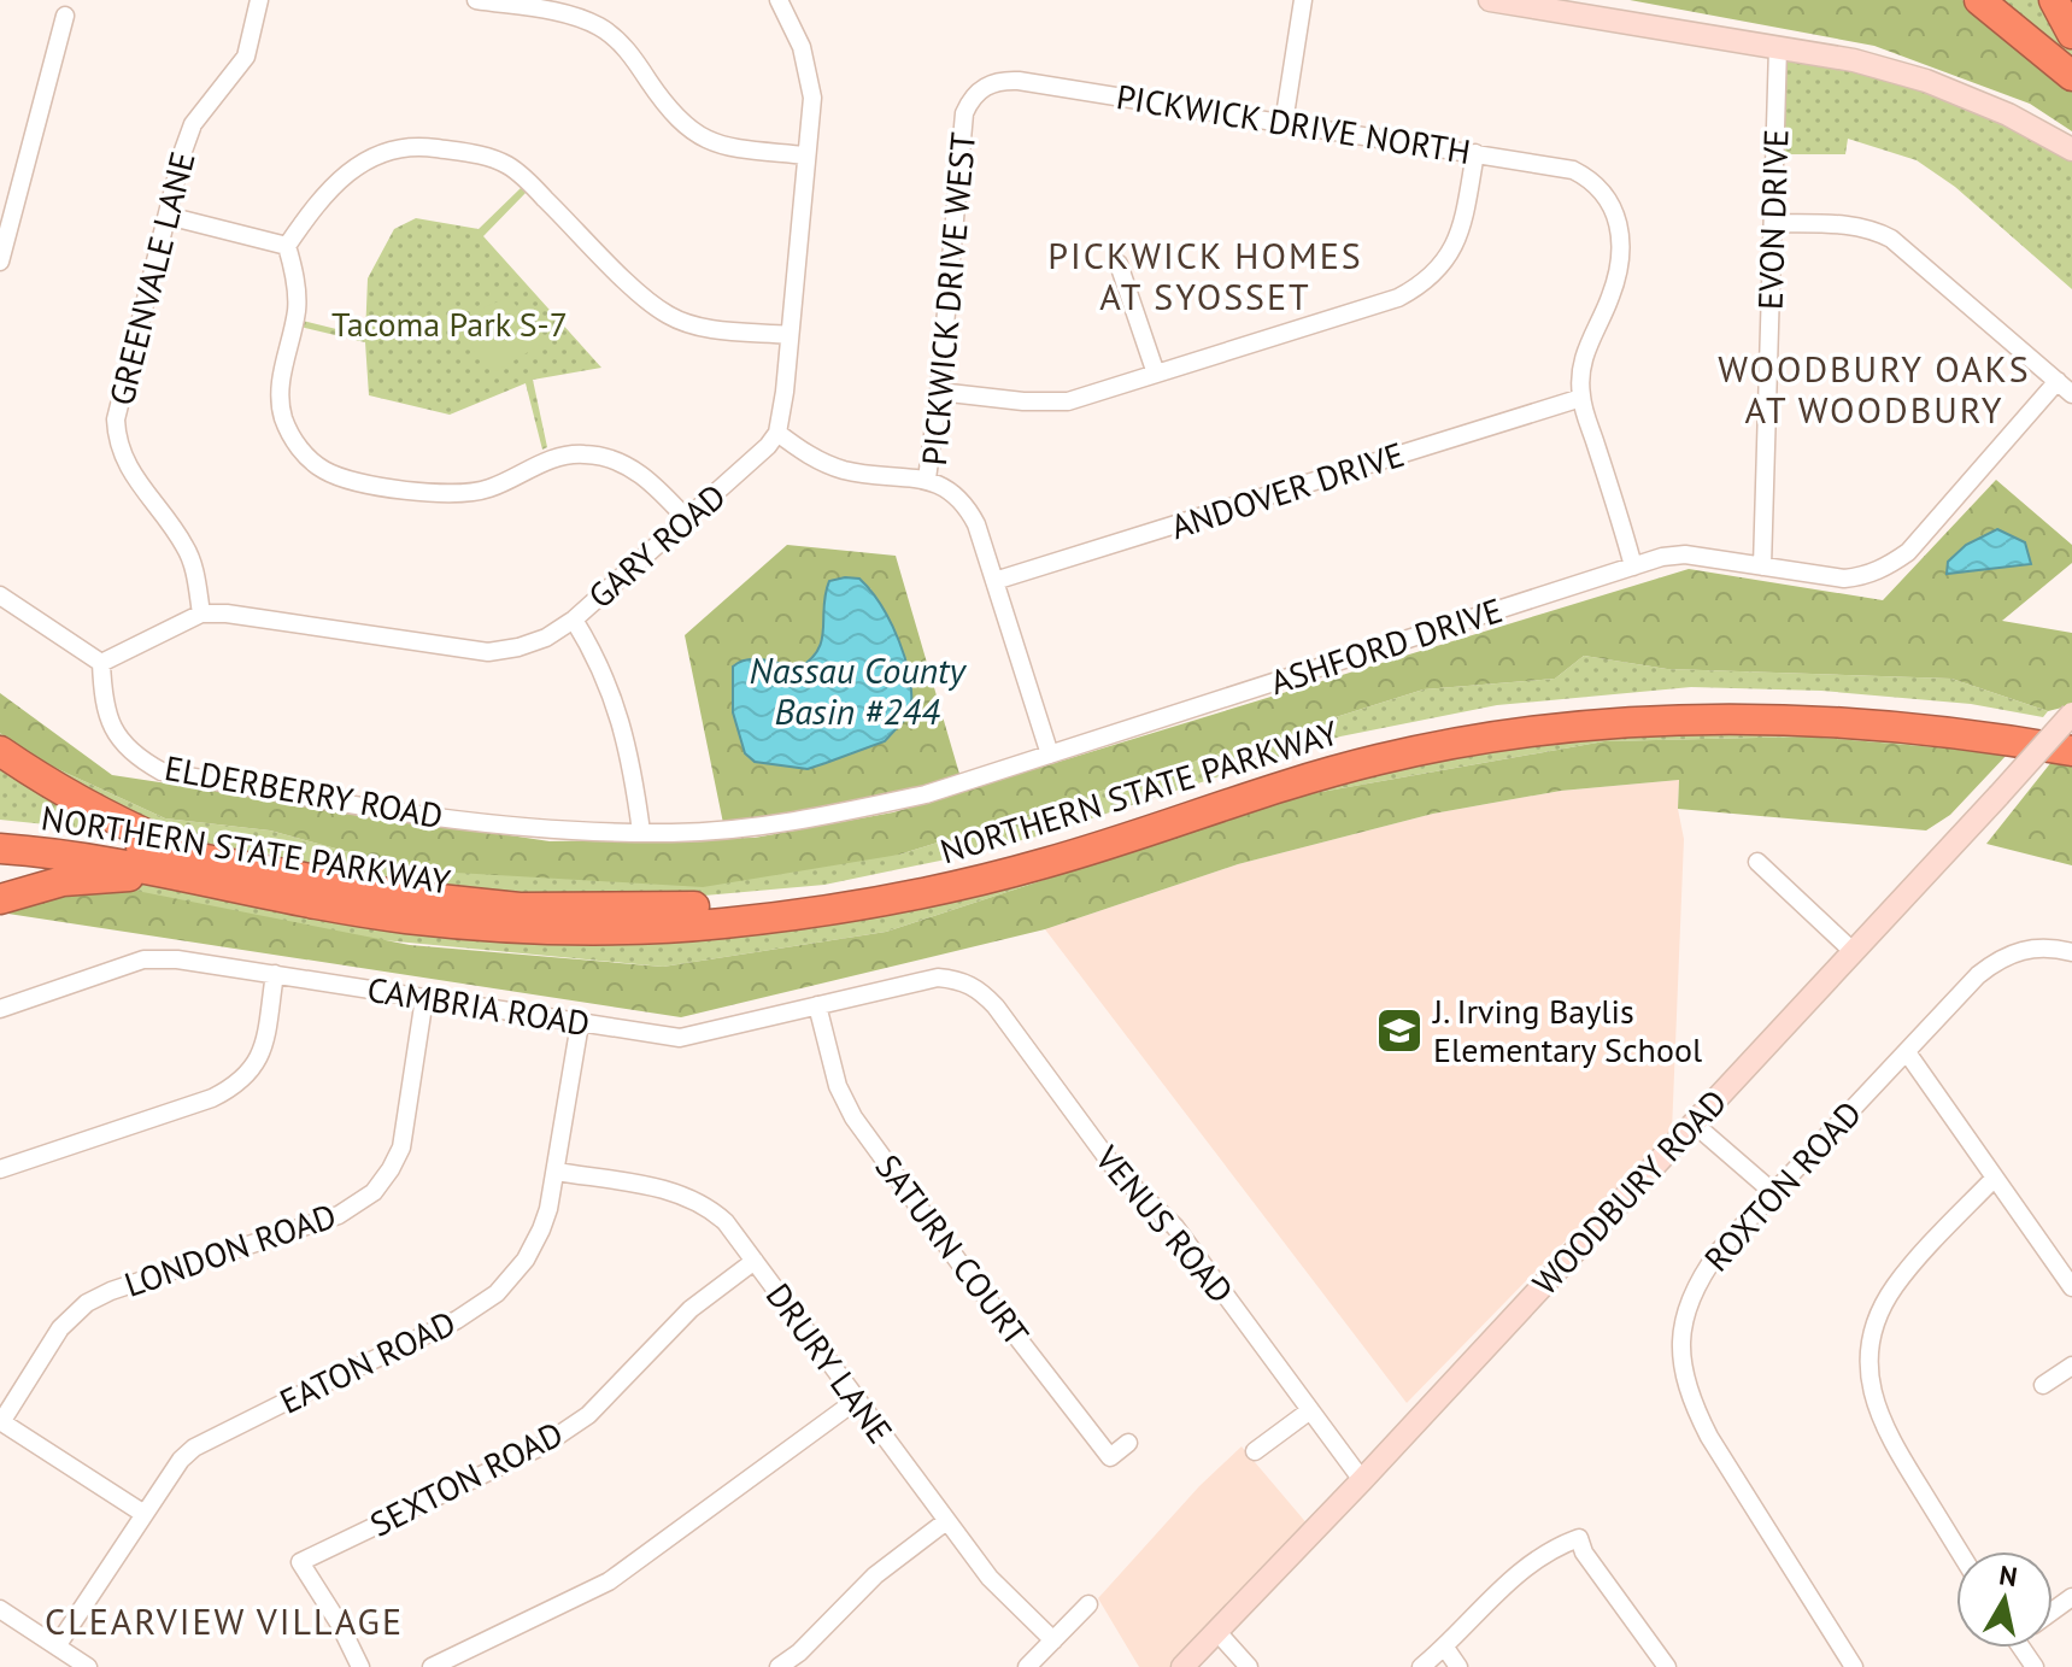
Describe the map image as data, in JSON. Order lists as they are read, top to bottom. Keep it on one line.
{"streets":{"highway":["NORTHERN STATE PARKWAY"],"main road":["WOODBURY ROAD"],"street":["PICKWICK DRIVE NORTH","EVON DRIVE","GREENVALE LANE","PICKWICK DRIVE WEST","ANDOVER DRIVE","GARY ROAD","ASHFORD DRIVE","ELDERBERRY ROAD","CAMBRIA ROAD","ROXTON ROAD","VENUS ROAD","LONDON ROAD","SATURN COURT","EATON ROAD","DRURY LANE","SEXTON ROAD"]},"crossings":[["PICKWICK DRIVE NORTH","PICKWICK DRIVE WEST"],["PICKWICK DRIVE NORTH","ANDOVER DRIVE"],["EVON DRIVE","ASHFORD DRIVE"],["GREENVALE LANE","GARY ROAD"],["PICKWICK DRIVE WEST","ANDOVER DRIVE"],["PICKWICK DRIVE WEST","ASHFORD DRIVE"],["ASHFORD DRIVE","ELDERBERRY ROAD"],["CAMBRIA ROAD","VENUS ROAD"],["CAMBRIA ROAD","LONDON ROAD"],["CAMBRIA ROAD","SATURN COURT"],["CAMBRIA ROAD","EATON ROAD"],["WOODBURY ROAD","VENUS ROAD"],["EATON ROAD","DRURY LANE"],["DRURY LANE","SEXTON ROAD"]],"districts":["PICKWICK HOMES AT SYOSSET","WOODBURY OAKS AT WOODBURY","CLEARVIEW VILLAGE"],"water":["Nassau County Basin #244"],"parks":["Tacoma Park S-7"],"places":{"school or university":["J. Irving Baylis Elementary School"]},"north":"top"}
